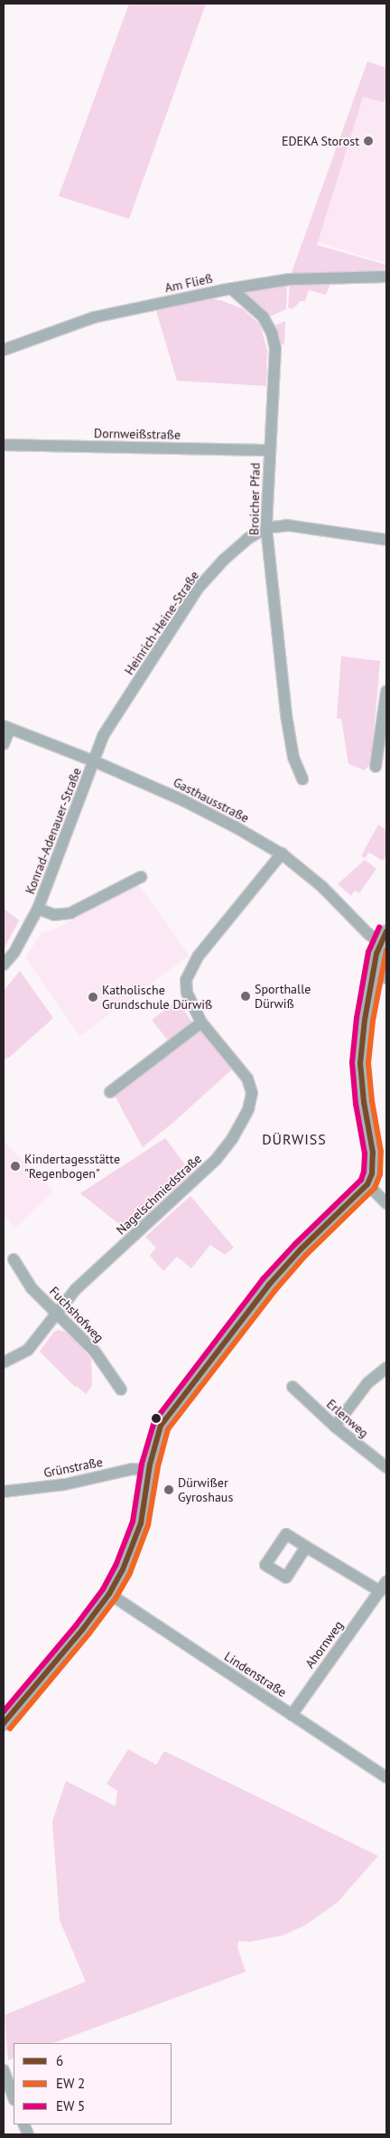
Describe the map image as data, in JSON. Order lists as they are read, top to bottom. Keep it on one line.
{"streets":{"street":["Am Fließ","Dornweißstraße","Broicher Pfad","Heinrich-Heine-Straße","Gasthausstraße","Konrad-Adenauer-Straße","Nagelschmiedstraße","Fuchshofweg","Erlenweg","Grünstraße","Ahornweg","Lindenstraße"]},"crossings":[["Am Fließ","Broicher Pfad"],["Dornweißstraße","Broicher Pfad"],["Broicher Pfad","Heinrich-Heine-Straße"],["Heinrich-Heine-Straße","Gasthausstraße"],["Heinrich-Heine-Straße","Konrad-Adenauer-Straße"],["Gasthausstraße","Konrad-Adenauer-Straße"],["Gasthausstraße","Nagelschmiedstraße"],["Nagelschmiedstraße","Fuchshofweg"],["Ahornweg","Lindenstraße"]],"districts":["DÜRWISS"],"places":["EDEKA Storost","Sporthalle Dürwiß","Katholische Grundschule Dürwiß","Kindertagesstätte \"Regenbogen\"","Dürwißer Gyroshaus"],"lines":["transit line 6"],"legend":["6","EW 2","EW 5"]}
